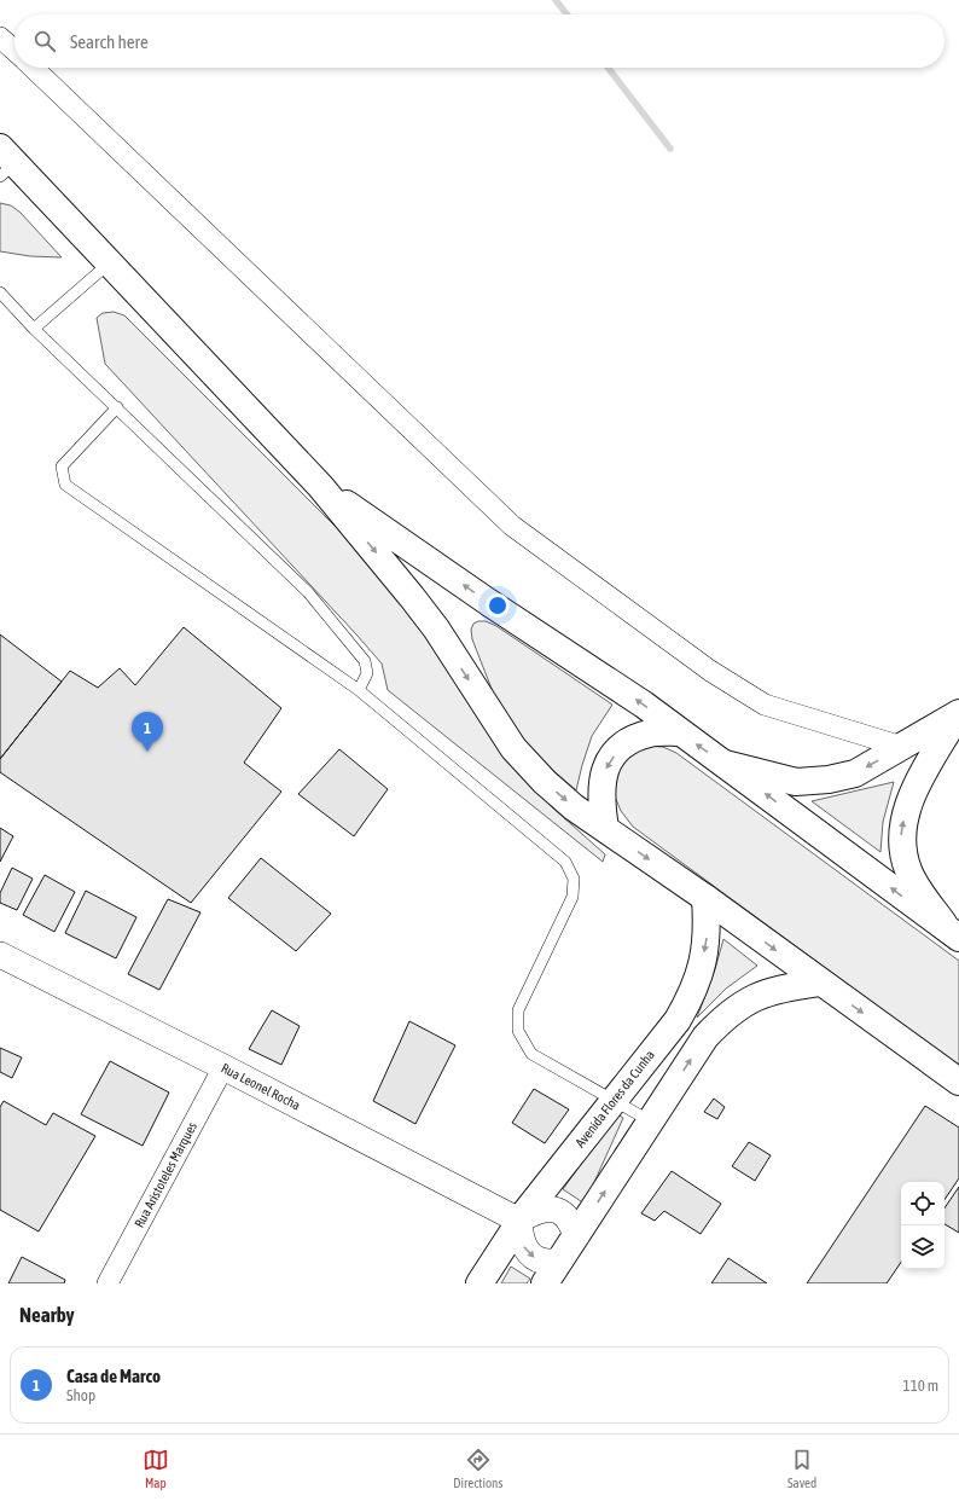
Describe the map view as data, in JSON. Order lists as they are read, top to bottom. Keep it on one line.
{"streets":{"main road":["Avenida Flores da Cunha"],"street":["Rua Leonel Rocha","Rua Aristoteles Marques"]},"crossings":[["Rua Leonel Rocha","Avenida Flores da Cunha"],["Rua Leonel Rocha","Rua Aristoteles Marques"]],"one_way":["Avenida Flores da Cunha"],"page":{"search":"Search here","pins":"1","heading":"Nearby","list":[{"mark":"1","name":"Casa de Marco","note":"Shop","value":"110 m"}],"nav":["Map","Directions","Saved"]}}
